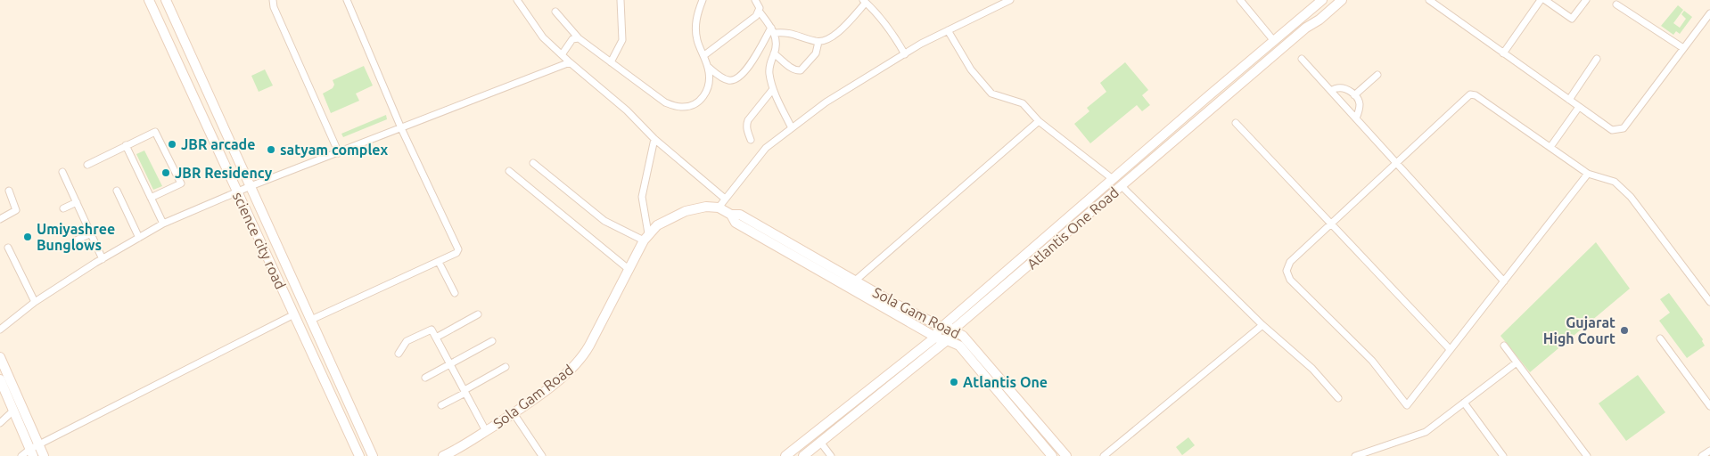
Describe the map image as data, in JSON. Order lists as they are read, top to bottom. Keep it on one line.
{"streets":{"street":["Atlantis One Road","science city road","Sola Gam Road"]},"crossings":[["Atlantis One Road","Sola Gam Road"]],"places":["JBR arcade","satyam complex","JBR Residency","Umiyashree Bunglows","Gujarat High Court","Atlantis One"]}
